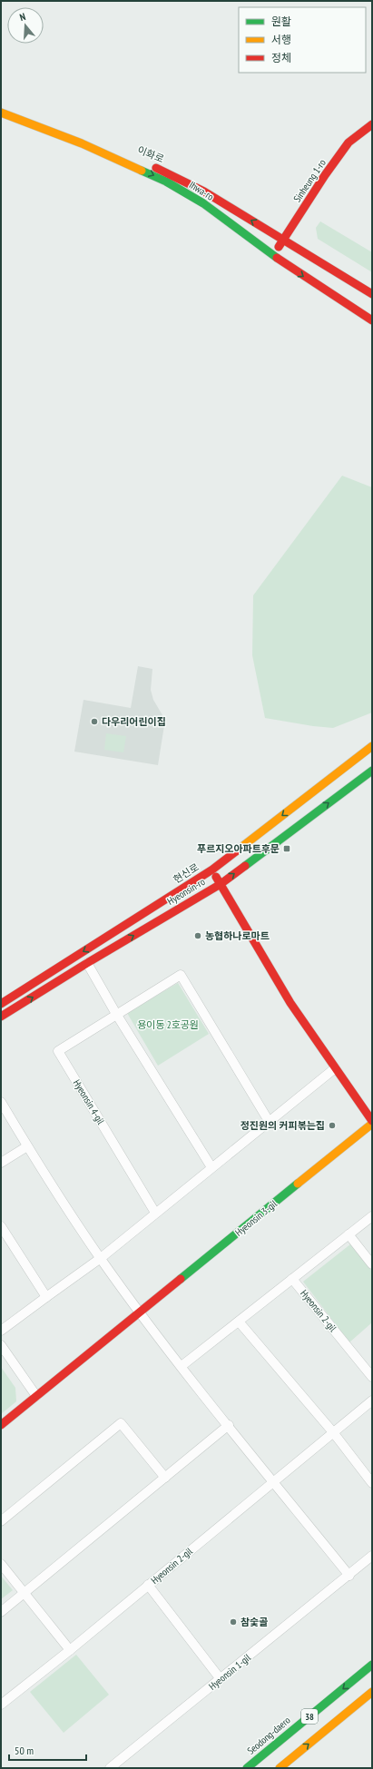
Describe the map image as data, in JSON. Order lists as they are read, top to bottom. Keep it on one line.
{"streets":{"street":["이화로","Sinheung 1-ro","Ihwa-ro","현신로","Hyeonsin-ro","Hyeonsin 4-gil","Hyeonsin 3-gil","Hyeonsin 2-gil","Hyeonsin 1-gil","38","Seodong-daero"]},"crossings":[["이화로","Sinheung 1-ro"],["Sinheung 1-ro","Ihwa-ro"]],"one_way":["이화로","Ihwa-ro","현신로","Hyeonsin-ro"],"parks":["용이동 2호공원"],"places":{"other":["다우리어린이집","농협하나로마트","정진원의 커피볶는집","참숯골"],"transit":["푸르지오아파트후문"]},"legend":["원활","서행","정체"],"scale_bar":"50 m","north":"top"}
